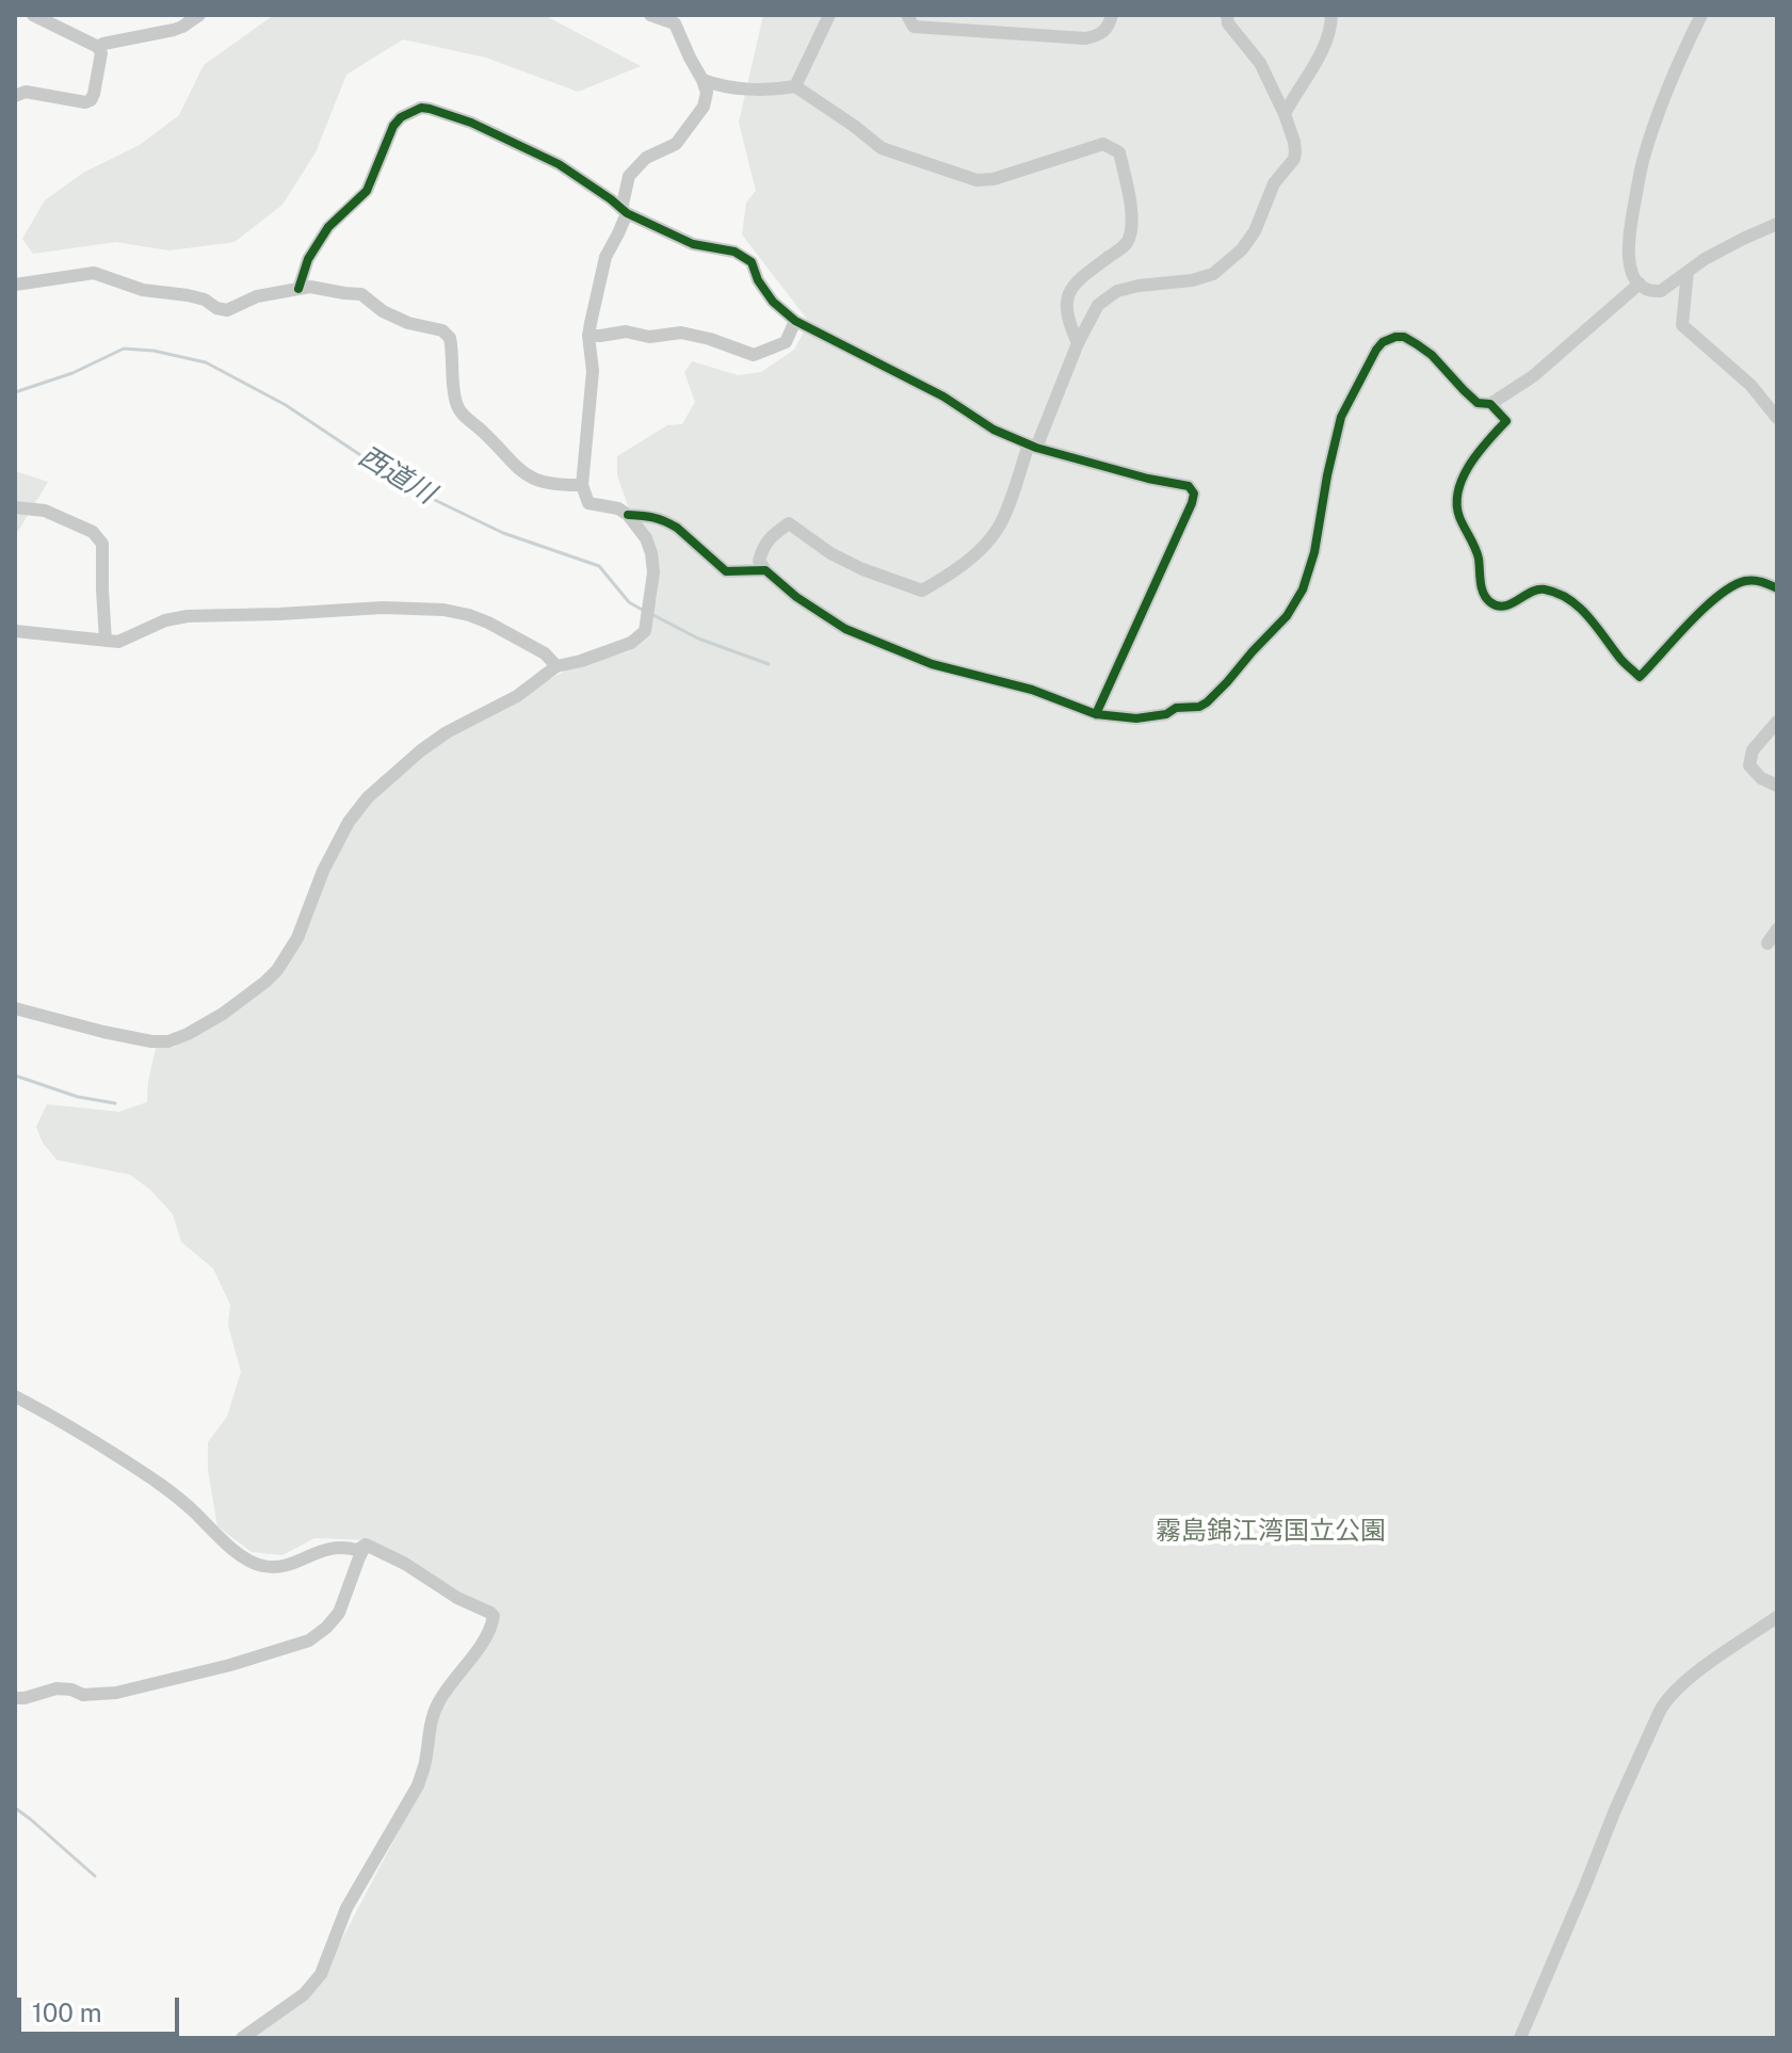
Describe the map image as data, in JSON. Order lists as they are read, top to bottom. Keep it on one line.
{"water":["西道川"],"parks":["霧島錦江湾国立公園"],"scale_bar":"100 m"}
